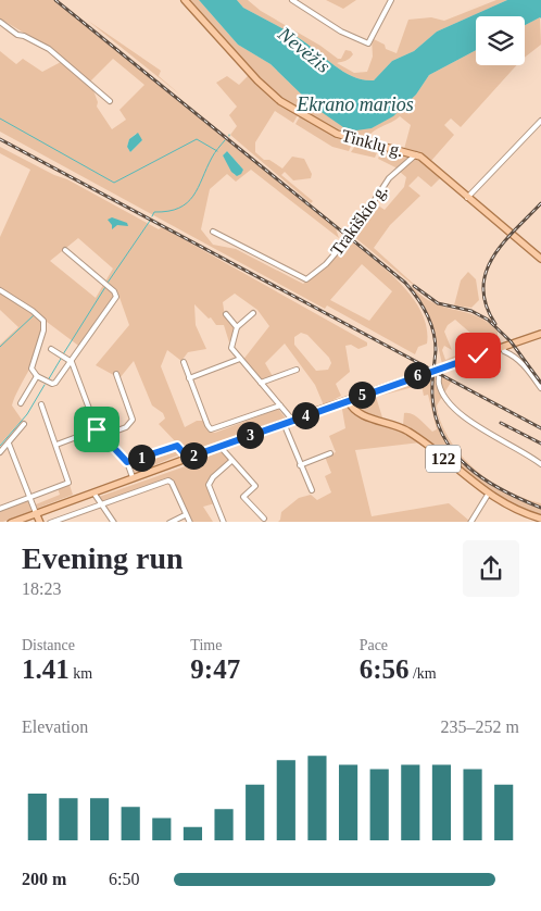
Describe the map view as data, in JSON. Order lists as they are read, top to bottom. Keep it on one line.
{"streets":{"main road":["Tinklų g.","122"],"street":["Trakiškio g."]},"crossings":[["Tinklų g.","Trakiškio g."]],"water":["Nevėžis","Ekrano marios"],"page":{"pins":["6","5","4","3","2","1"],"heading":["Evening run","18:23"],"stats":[["Distance","1.41 km"],["Time","9:47"],["Pace","6:56 /km"]],"chart":["Elevation","235–252 m"],"list":[{"name":"200 m","note":"6:50"}]}}
